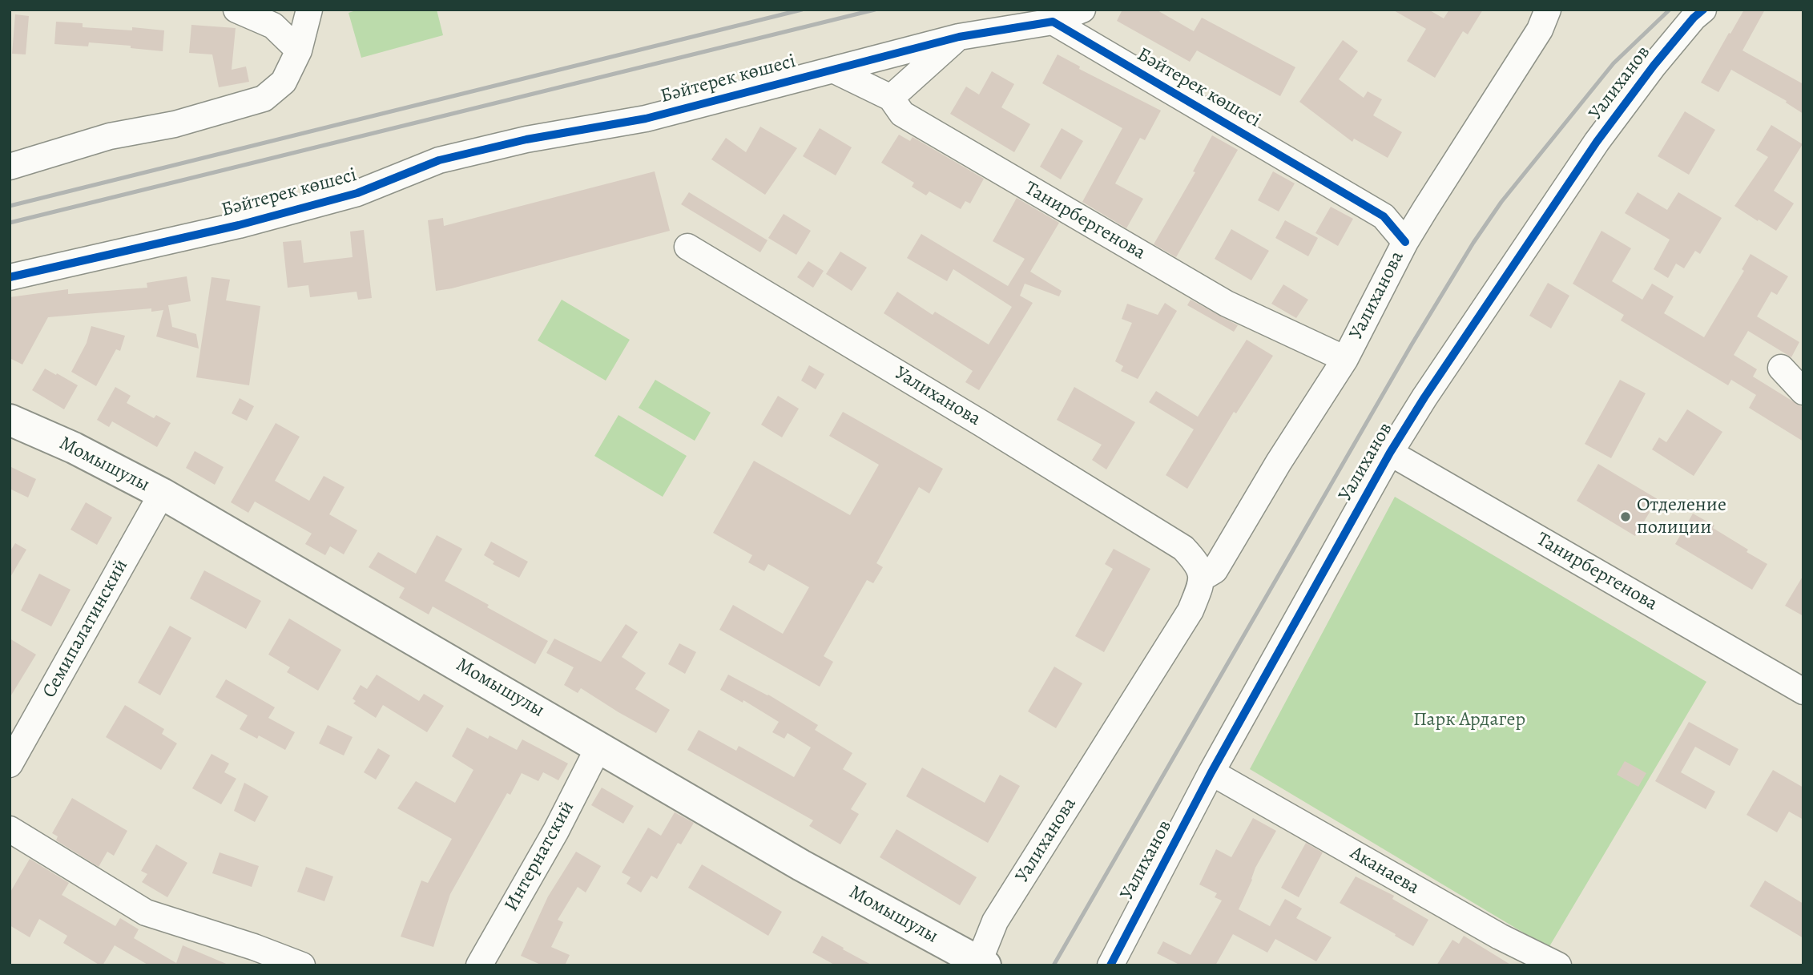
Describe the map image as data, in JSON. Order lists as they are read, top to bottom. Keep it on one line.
{"streets":{"main road":["Момышулы"],"street":["Бәйтерек көшесі","Уалиханов","Танирбергенова","Уалиханова","Семипалатинский","Интернатский","Аканаева"]},"crossings":[["Бәйтерек көшесі","Танирбергенова"],["Бәйтерек көшесі","Уалиханова"],["Уалиханов","Танирбергенова"],["Уалиханов","Аканаева"],["Танирбергенова","Уалиханова"],["Уалиханова","Момышулы"],["Момышулы","Семипалатинский"],["Момышулы","Интернатский"]],"parks":["Парк Ардагер"],"places":["Отделение полиции"]}
